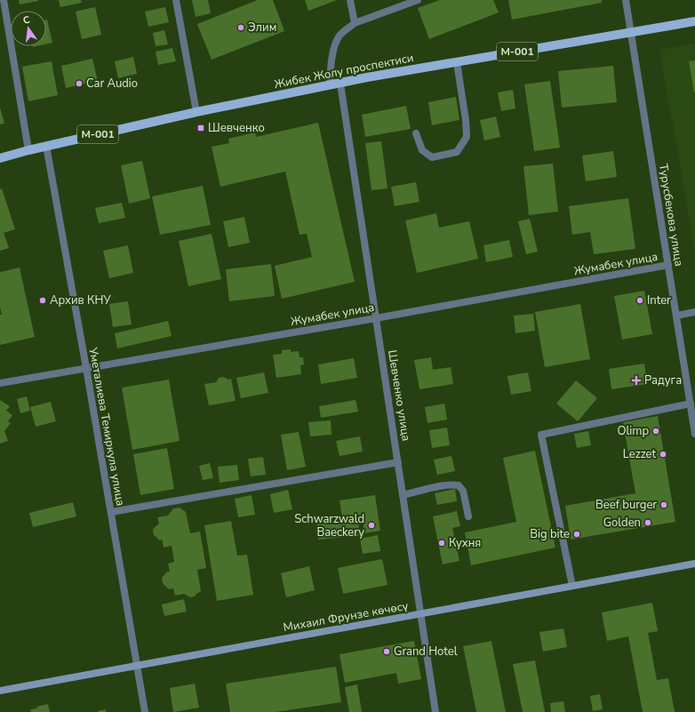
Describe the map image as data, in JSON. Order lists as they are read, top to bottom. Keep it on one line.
{"streets":{"main road":["М-001","Жибек Жолу проспектиси","Михаил Фрунзе көчөсү"],"street":["Турусбекова улица","Жумабек улица","Шевченко улица","Уметалиева Темиркула улица"]},"crossings":[["Жибек Жолу проспектиси","Турусбекова улица"],["Жибек Жолу проспектиси","Шевченко улица"],["Жибек Жолу проспектиси","Уметалиева Темиркула улица"],["Турусбекова улица","Жумабек улица"],["Жумабек улица","Шевченко улица"],["Жумабек улица","Уметалиева Темиркула улица"],["Шевченко улица","Михаил Фрунзе көчөсү"],["Уметалиева Темиркула улица","Михаил Фрунзе көчөсү"]],"places":{"other":["Элим","Car Audio","Архив КНУ","Inter","Olimp","Lezzet","Beef burger","Golden","Schwarzwald Baeckery","Big bite","Кухня","Grand Hotel"],"transit":["Шевченко"],"health":["Радуга"]},"north":"top"}
